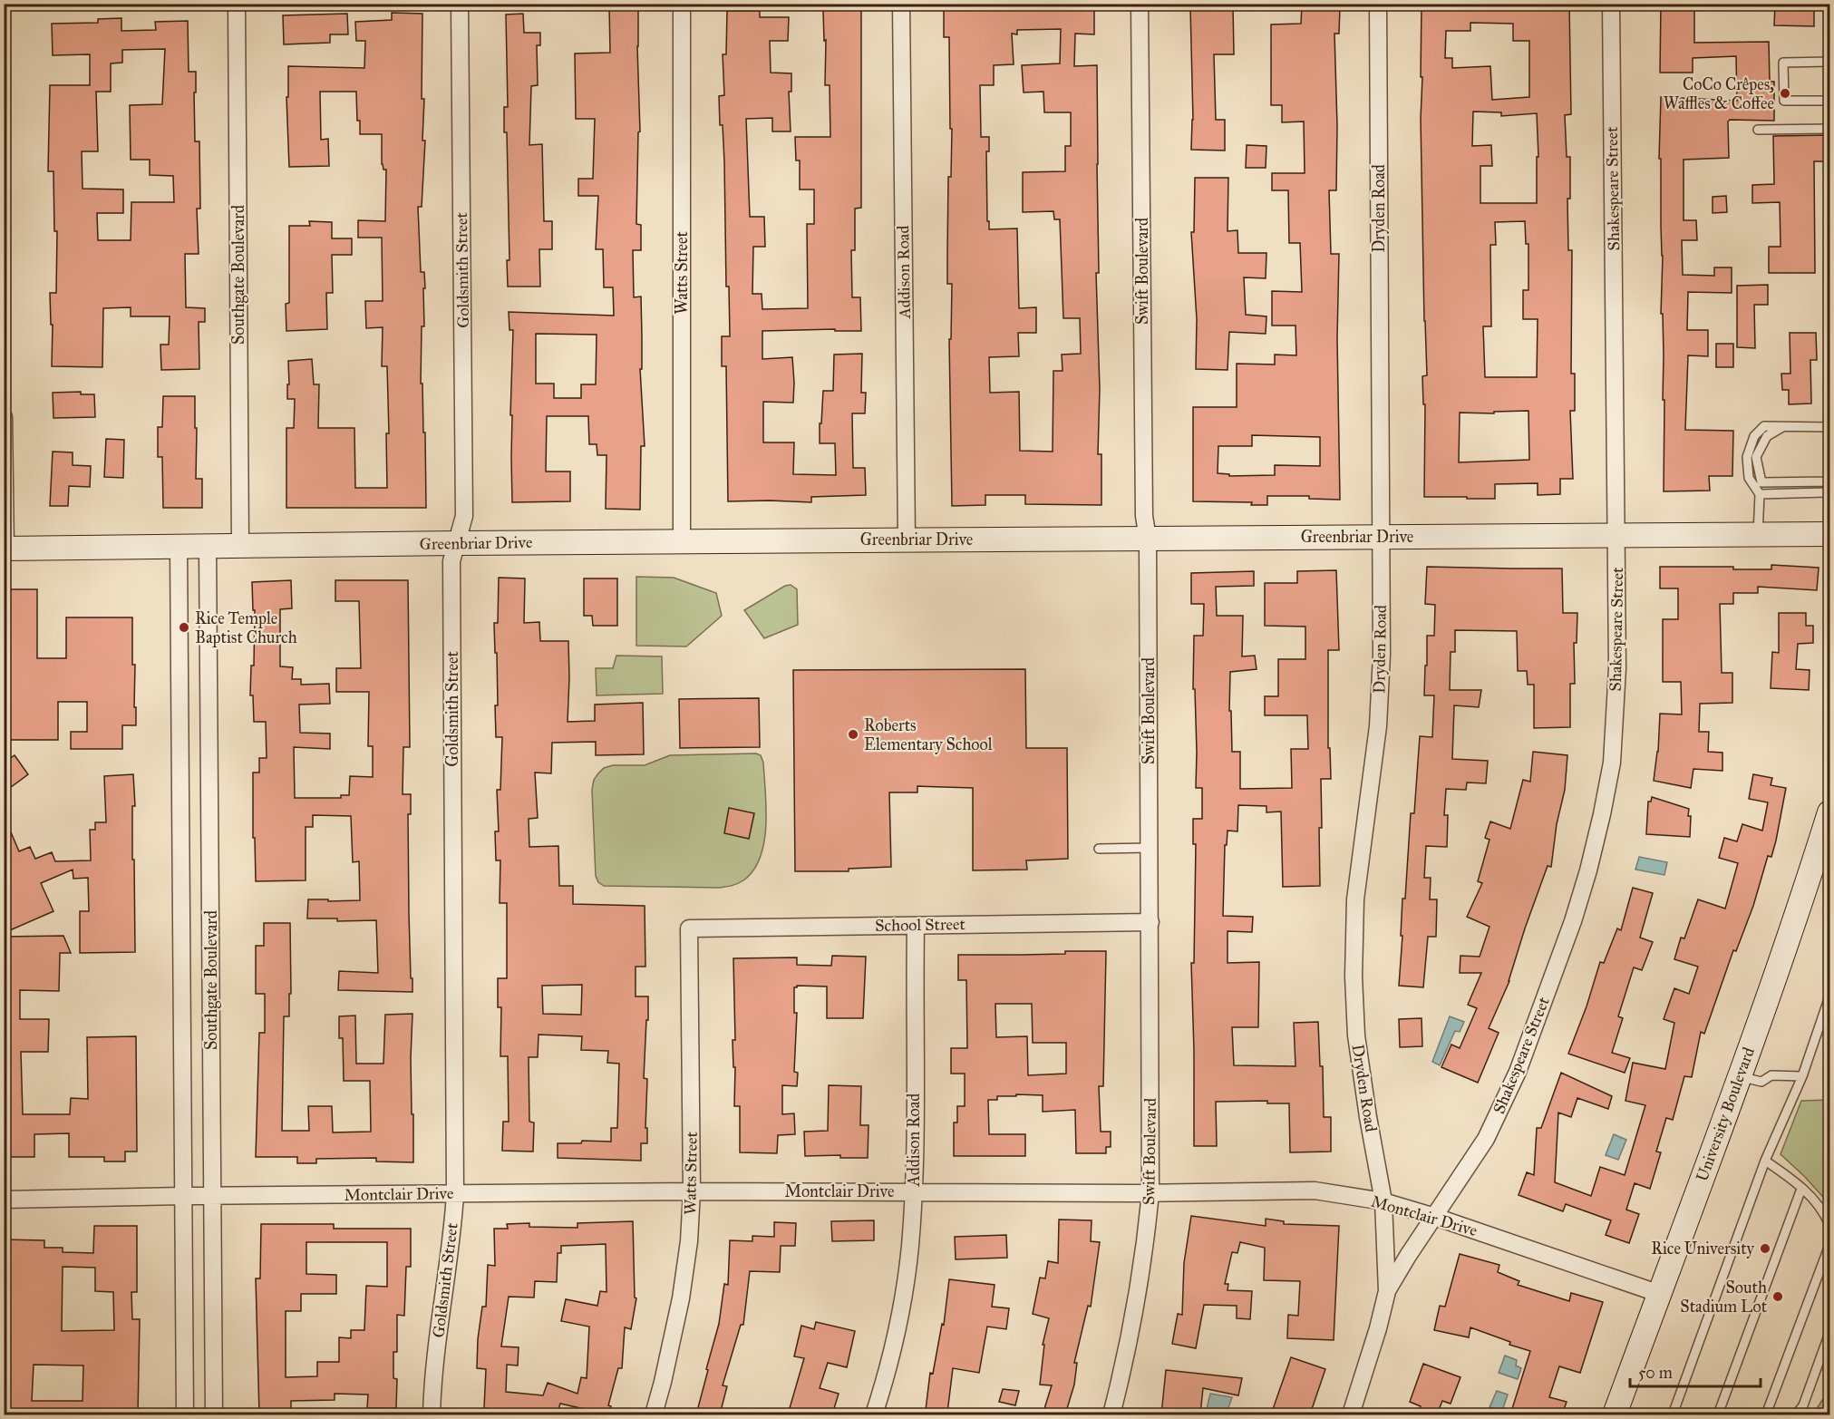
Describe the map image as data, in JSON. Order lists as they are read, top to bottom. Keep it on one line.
{"streets":{"main road":["Greenbriar Drive","University Boulevard"],"street":["Shakespeare Street","Dryden Road","Goldsmith Street","Swift Boulevard","Addison Road","Watts Street","Southgate Boulevard","School Street","Montclair Drive"]},"crossings":[["Shakespeare Street","Dryden Road"],["Shakespeare Street","Greenbriar Drive"],["Shakespeare Street","Montclair Drive"],["Dryden Road","Greenbriar Drive"],["Dryden Road","Montclair Drive"],["Goldsmith Street","Greenbriar Drive"],["Goldsmith Street","Montclair Drive"],["Swift Boulevard","Greenbriar Drive"],["Swift Boulevard","School Street"],["Swift Boulevard","Montclair Drive"],["Addison Road","Greenbriar Drive"],["Addison Road","School Street"],["Addison Road","Montclair Drive"],["Watts Street","Greenbriar Drive"],["Watts Street","School Street"],["Watts Street","Montclair Drive"],["Southgate Boulevard","Greenbriar Drive"],["Southgate Boulevard","Montclair Drive"],["University Boulevard","Montclair Drive"]],"places":["CoCo Crêpes, Waffles & Coffee","Rice Temple Baptist Church","Roberts Elementary School","Rice University","South Stadium Lot"],"scale_bar":"50 m"}
